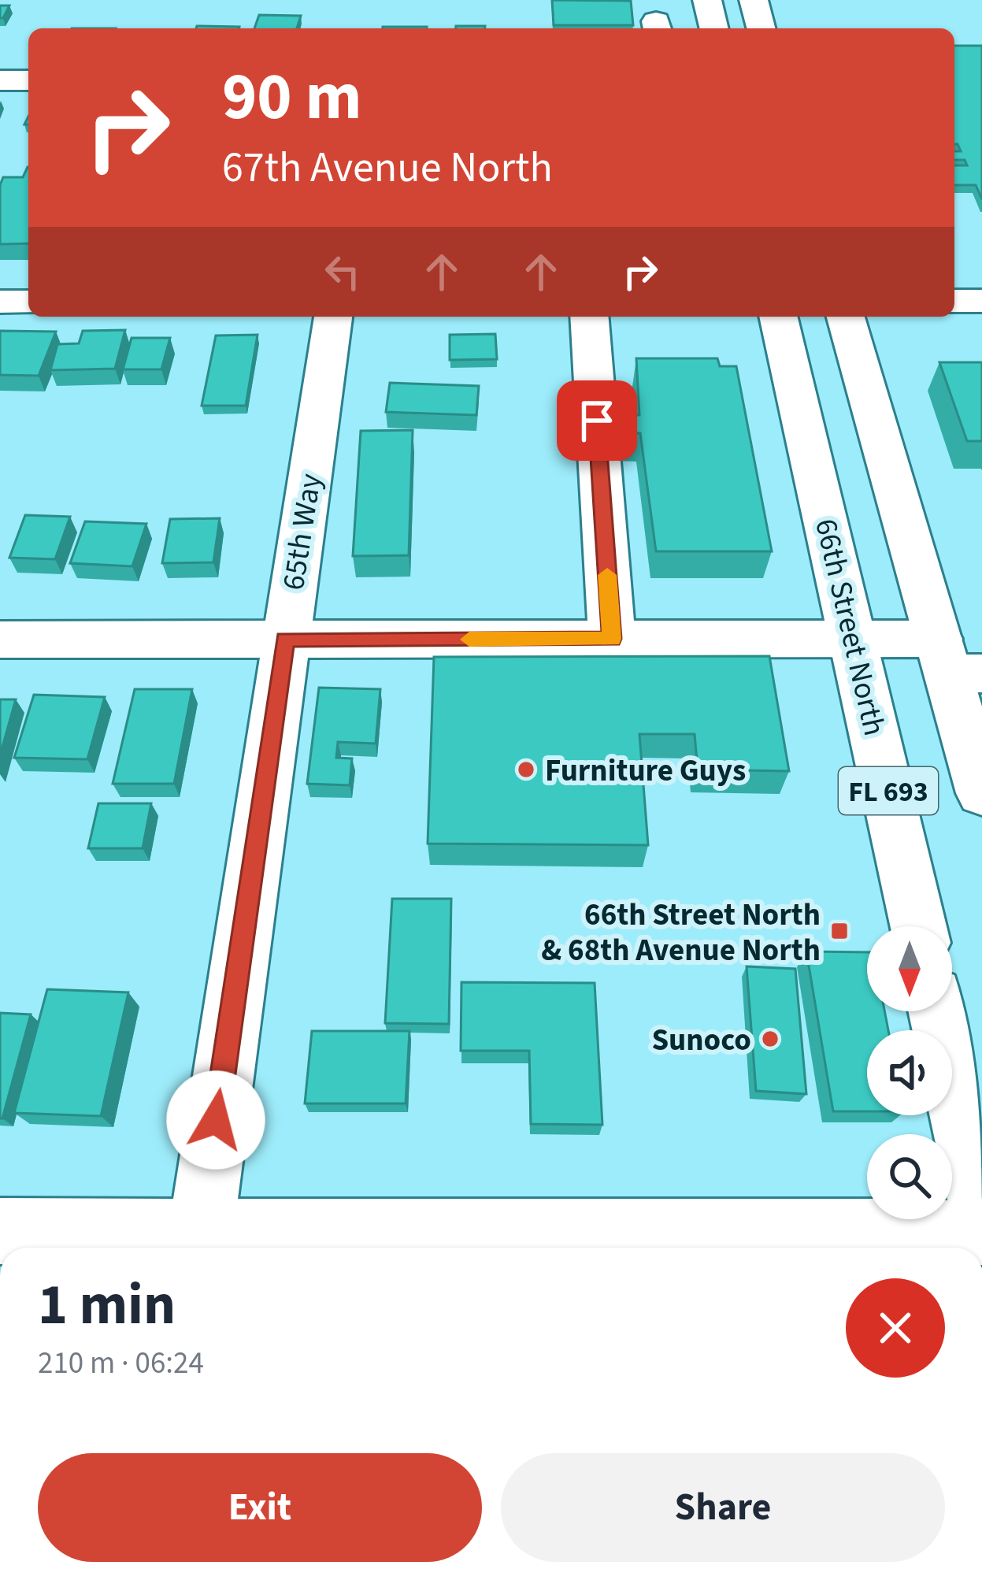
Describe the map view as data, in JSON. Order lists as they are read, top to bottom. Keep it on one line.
{"streets":{"street":["65th Way","66th Street North","FL 693"]},"places":{"other":["Furniture Guys","Sunoco"],"transit":["66th Street North & 68th Avenue North"]},"north":"bottom","page":{"turn":["90 m","67th Avenue North"],"heading":["1 min","210 m · 06:24"],"buttons":["Exit","Share"]}}
